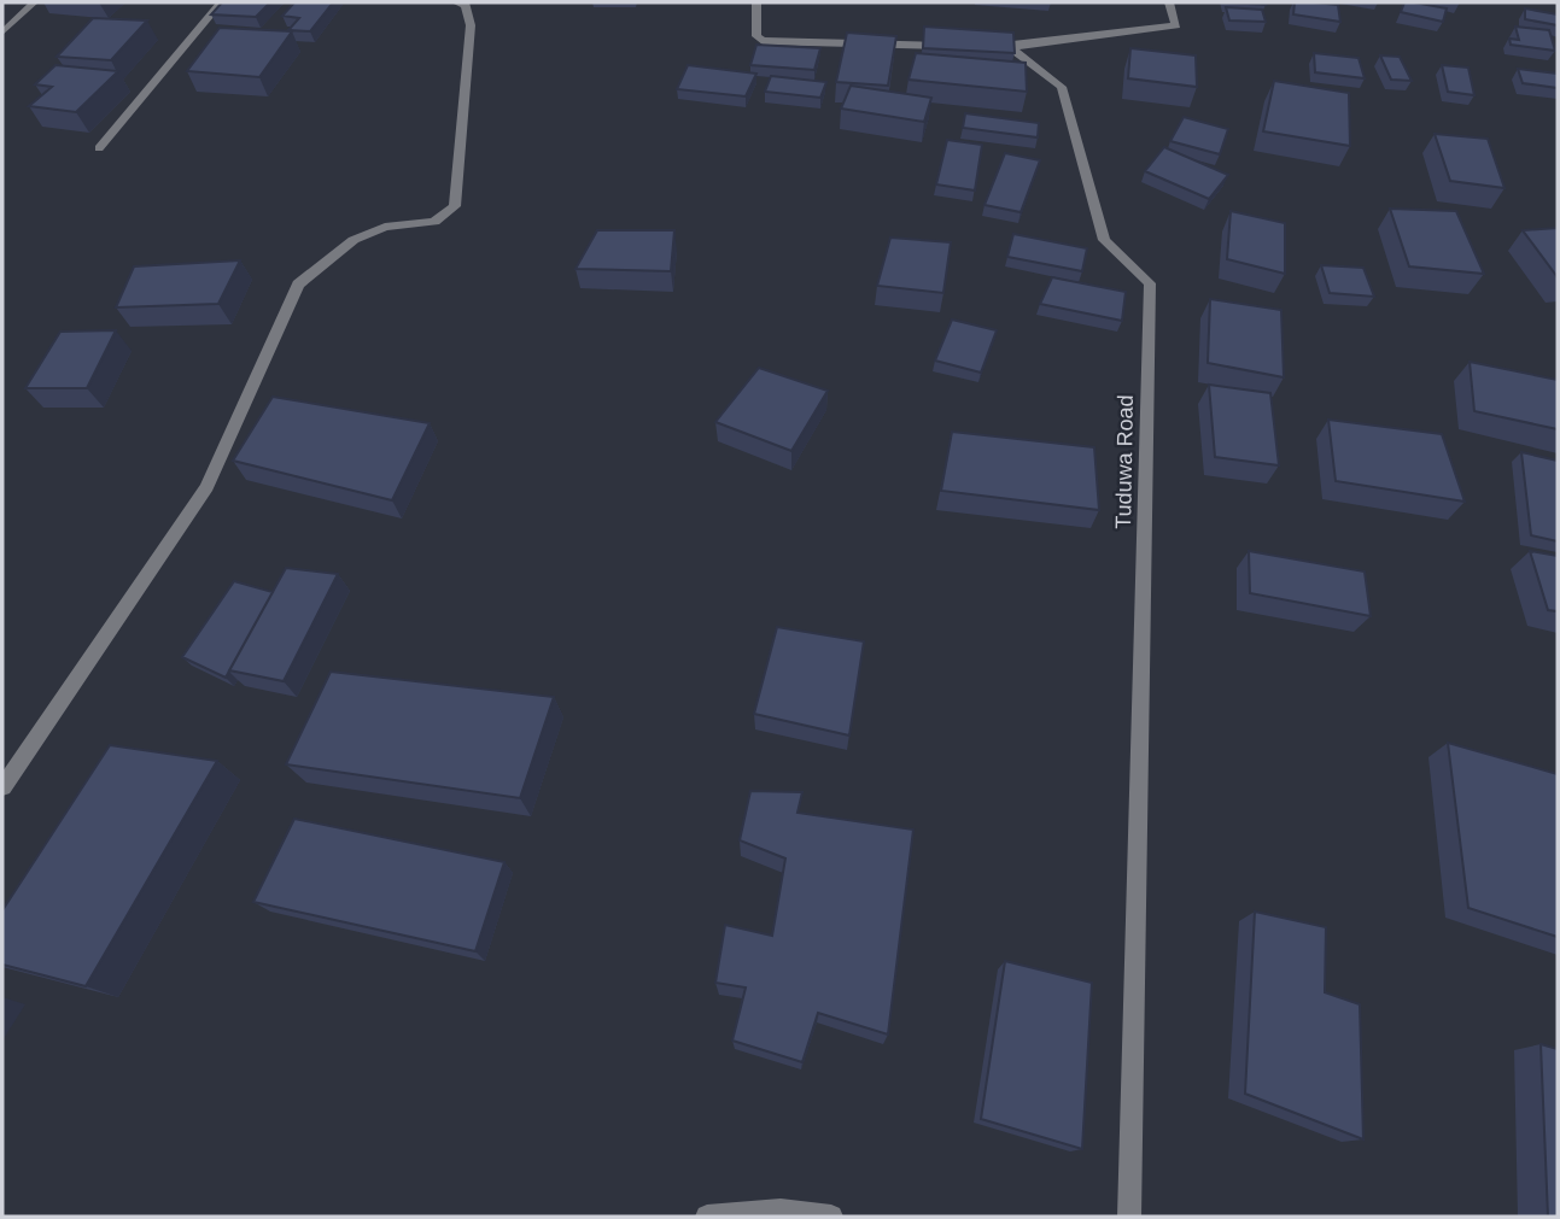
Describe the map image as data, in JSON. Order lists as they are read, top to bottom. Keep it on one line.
{"streets":{"street":["Tuduwa Road"]}}
